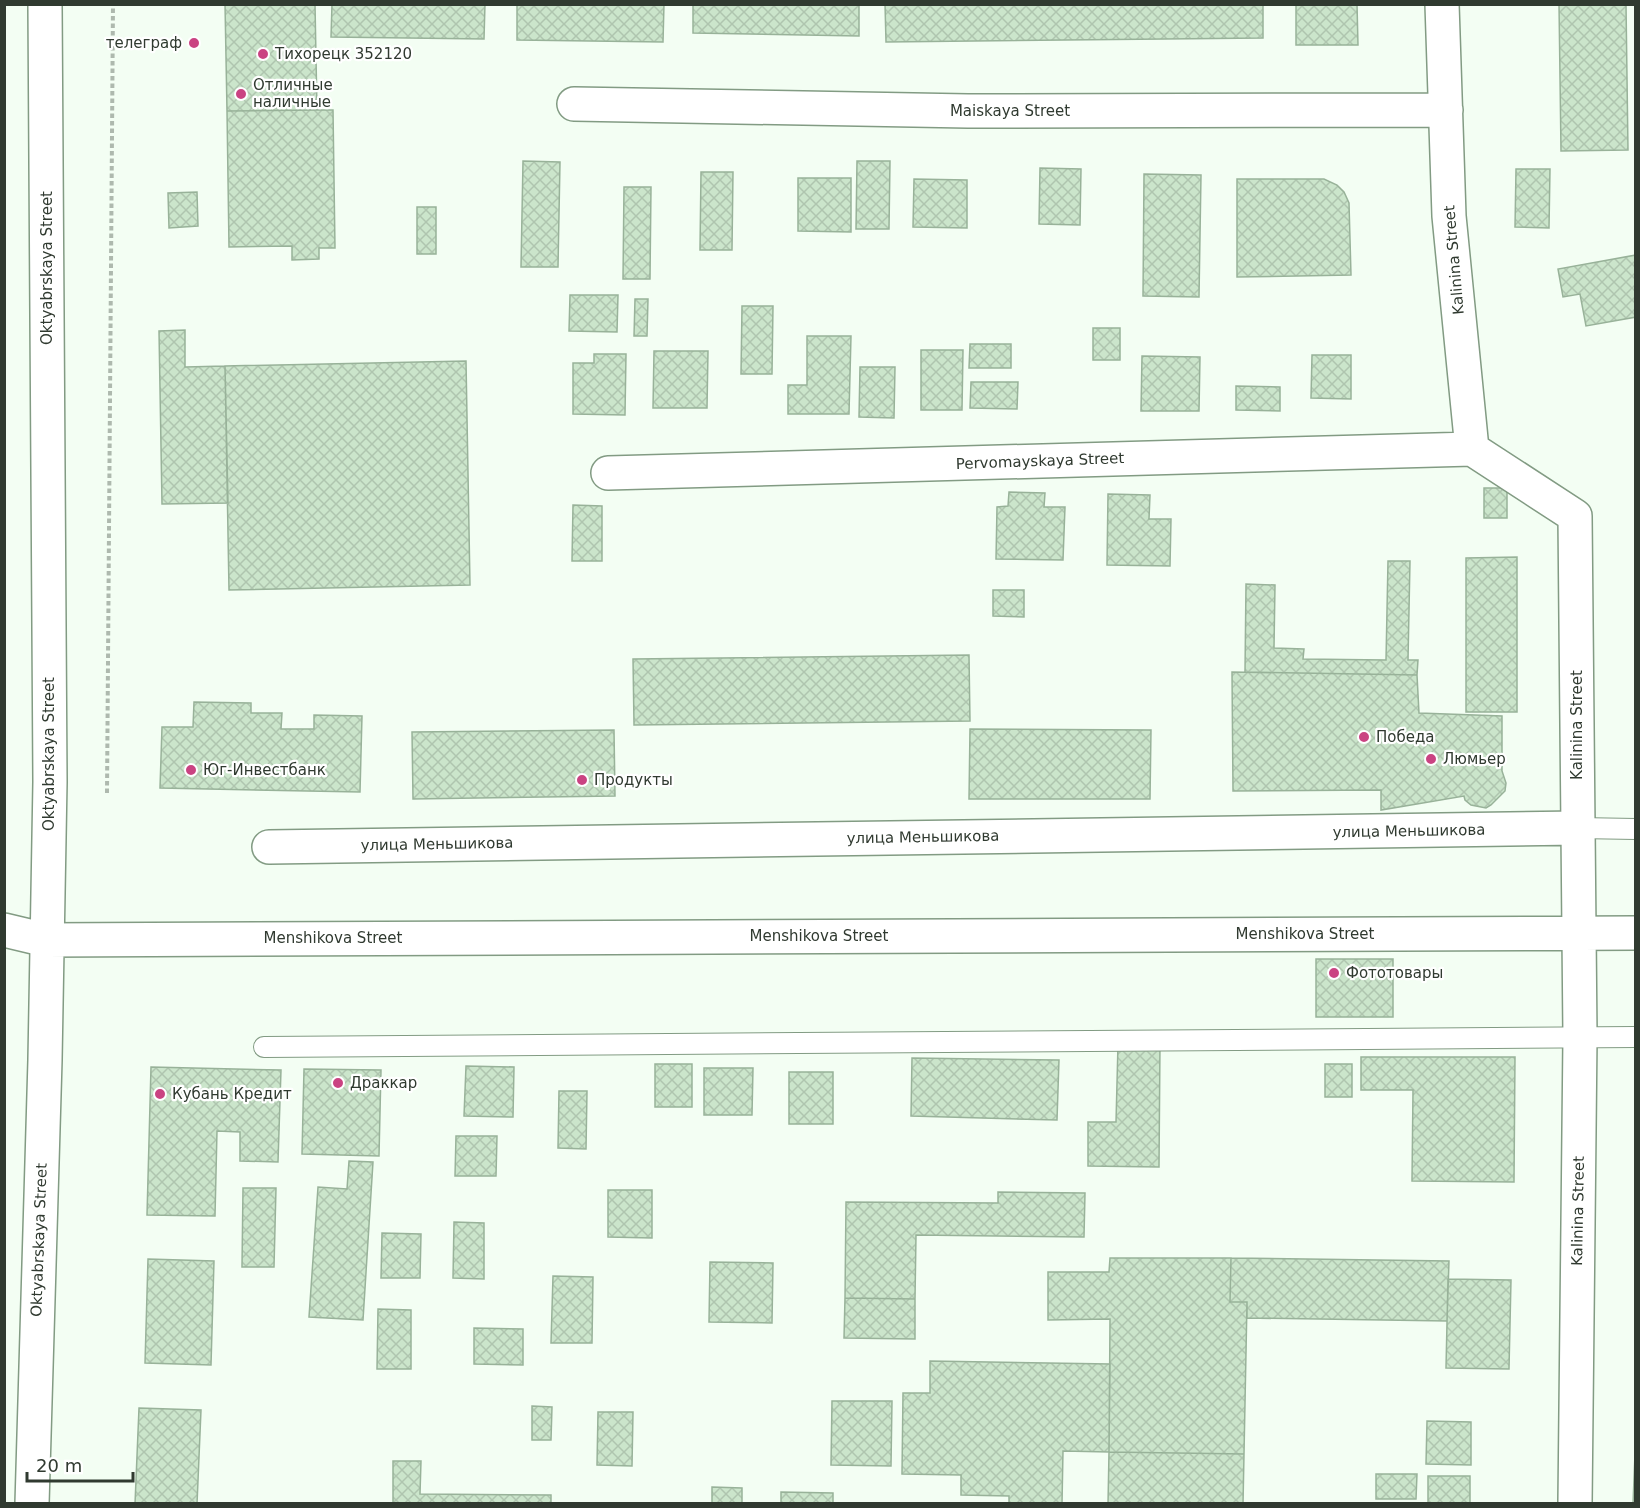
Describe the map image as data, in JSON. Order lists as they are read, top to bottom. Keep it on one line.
{"streets":{"street":["Maiskaya Street","Kalinina Street","Oktyabrskaya Street","Pervomayskaya Street","улица Меньшикова","Menshikova Street"]},"crossings":[["Maiskaya Street","Kalinina Street"],["Kalinina Street","Pervomayskaya Street"],["Kalinina Street","улица Меньшикова"],["Kalinina Street","Menshikova Street"],["Oktyabrskaya Street","Menshikova Street"]],"places":["телеграф","Тихорецк 352120","Отличные наличные","Победа","Люмьер","Юг-Инвестбанк","Продукты","Фототовары","Драккар","Кубань Кредит"],"scale_bar":"20 m"}
